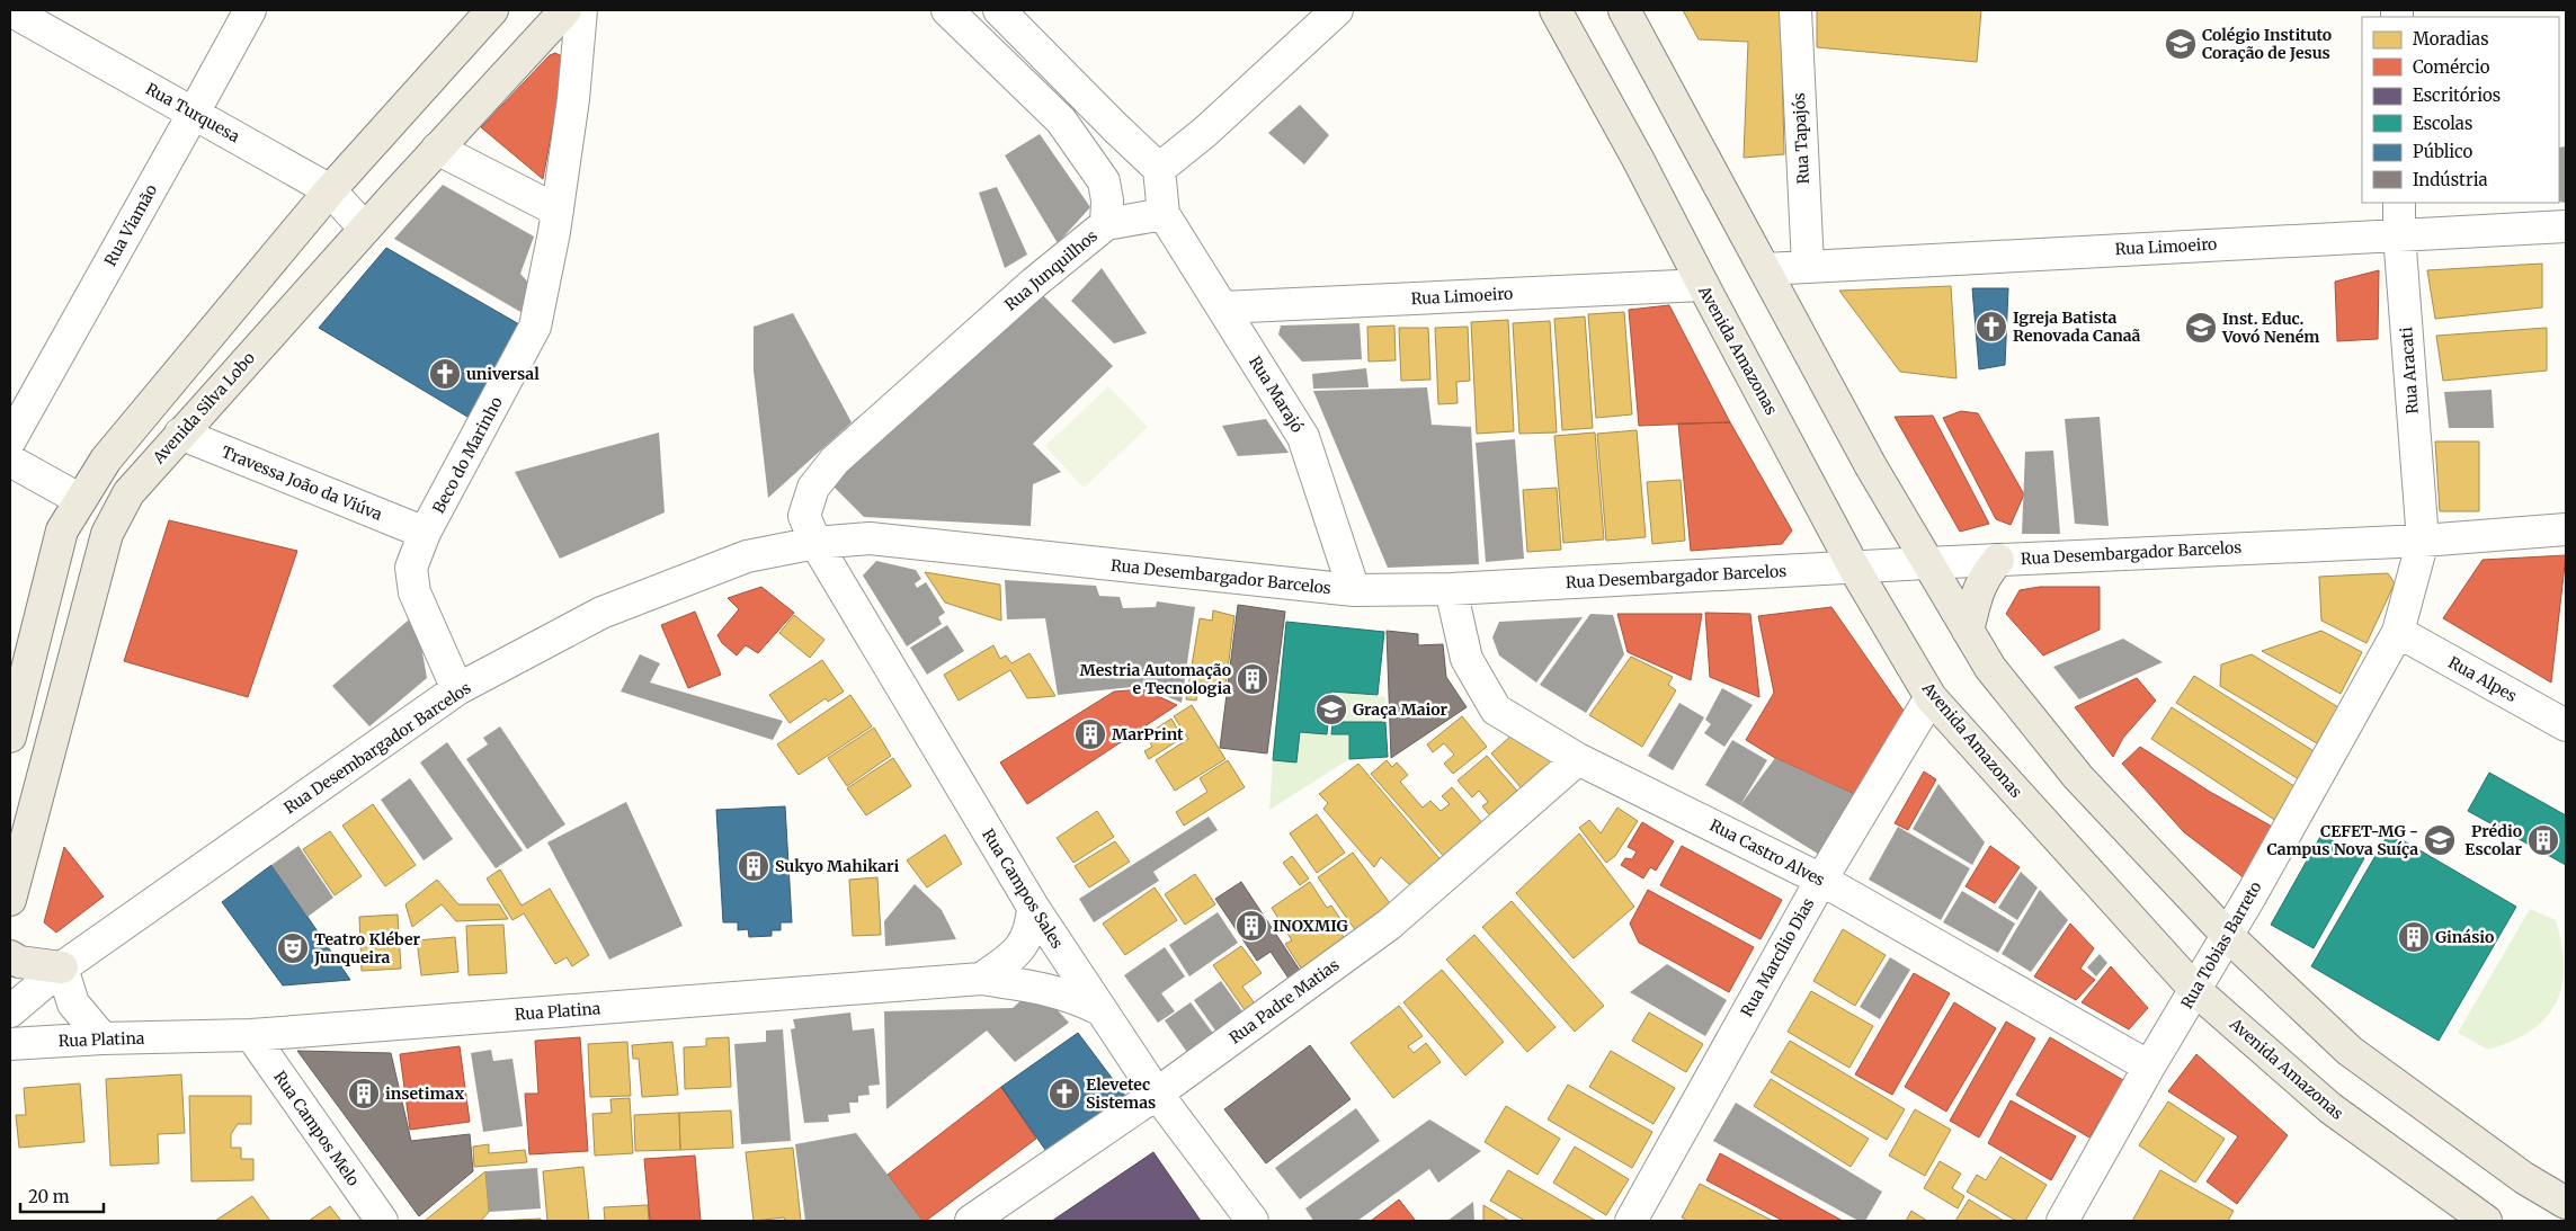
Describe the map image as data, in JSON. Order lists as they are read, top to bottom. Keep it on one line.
{"streets":{"main road":["Avenida Amazonas","Avenida Silva Lobo"],"street":["Rua Turquesa","Rua Tapajós","Rua Viamão","Rua Limoeiro","Rua Junquilhos","Rua Aracati","Rua Marajó","Beco do Marinho","Travessa João da Viúva","Rua Desembargador Barcelos","Rua Alpes","Rua Castro Alves","Rua Campos Sales","Rua Tobias Barreto","Rua Marcílio Dias","Rua Padre Matias","Rua Platina","Rua Campos Melo"]},"crossings":[["Rua Turquesa","Rua Viamão"],["Rua Turquesa","Avenida Silva Lobo"],["Rua Tapajós","Rua Limoeiro"],["Rua Limoeiro","Avenida Amazonas"],["Rua Limoeiro","Rua Aracati"],["Rua Limoeiro","Rua Marajó"],["Rua Junquilhos","Rua Marajó"],["Rua Junquilhos","Rua Desembargador Barcelos"],["Rua Junquilhos","Rua Campos Sales"],["Avenida Amazonas","Rua Desembargador Barcelos"],["Avenida Amazonas","Rua Tobias Barreto"],["Avenida Amazonas","Rua Marcílio Dias"],["Rua Aracati","Rua Desembargador Barcelos"],["Rua Aracati","Rua Tobias Barreto"],["Rua Marajó","Rua Desembargador Barcelos"],["Avenida Silva Lobo","Travessa João da Viúva"],["Beco do Marinho","Travessa João da Viúva"],["Beco do Marinho","Rua Desembargador Barcelos"],["Rua Desembargador Barcelos","Rua Castro Alves"],["Rua Desembargador Barcelos","Rua Campos Sales"],["Rua Desembargador Barcelos","Rua Tobias Barreto"],["Rua Alpes","Rua Tobias Barreto"],["Rua Castro Alves","Rua Tobias Barreto"],["Rua Castro Alves","Rua Marcílio Dias"],["Rua Castro Alves","Rua Padre Matias"],["Rua Campos Sales","Rua Padre Matias"],["Rua Campos Sales","Rua Platina"],["Rua Platina","Rua Campos Melo"]],"places":{"school or university":["Colégio Instituto Coração de Jesus","Inst. Educ. Vovó Neném","Graça Maior","CEFET-MG - Campus Nova Suíça"],"church":["Igreja Batista Renovada Canaã","universal","Elevetec Sistemas"],"building":["Mestria Automação e Tecnologia","MarPrint","Prédio Escolar","Sukyo Mahikari","INOXMIG","Ginásio","insetimax"],"theatre":["Teatro Kléber Junqueira"]},"legend":["Moradias","Comércio","Escritórios","Escolas","Público","Indústria"],"scale_bar":"20 m"}
